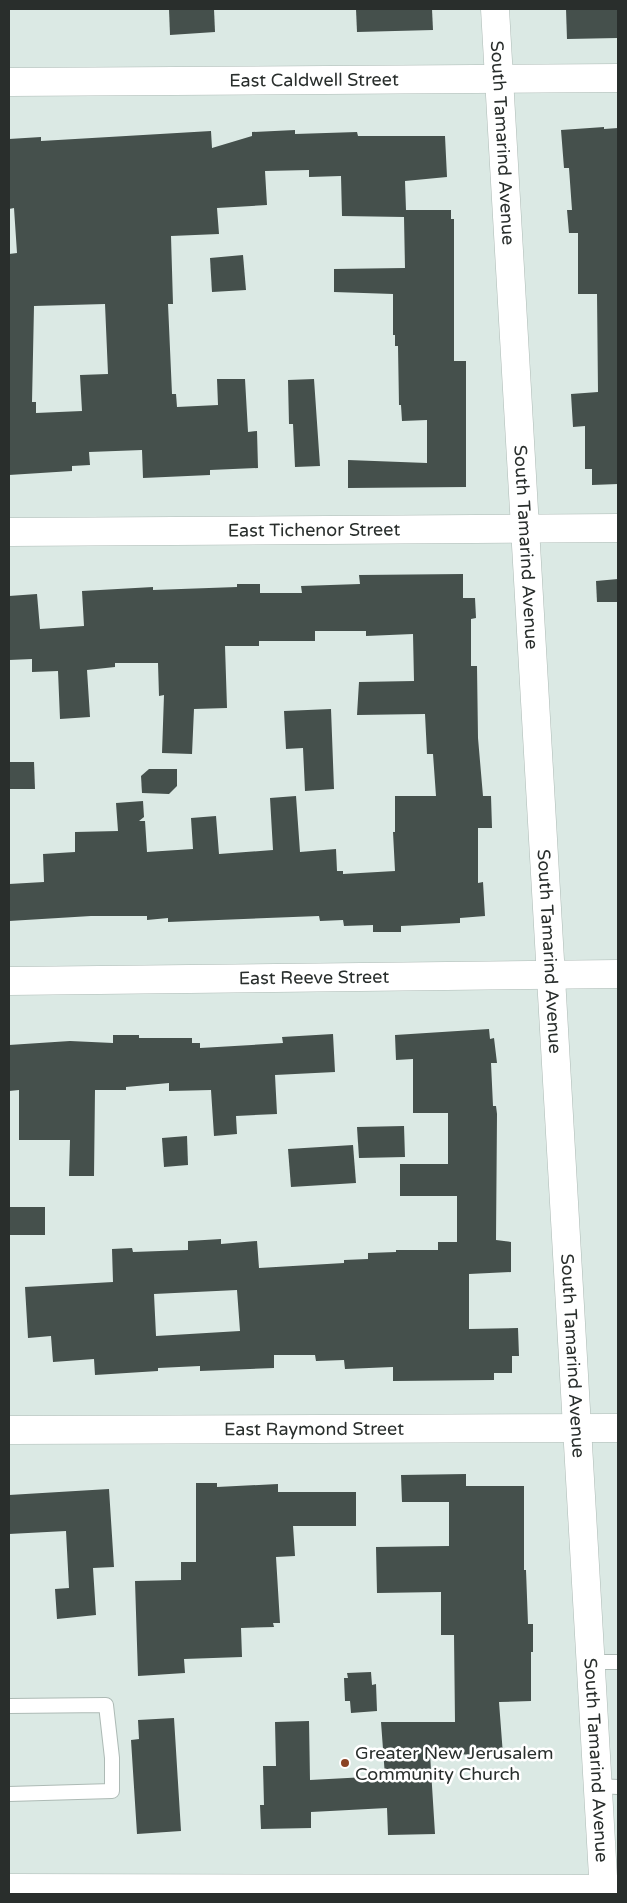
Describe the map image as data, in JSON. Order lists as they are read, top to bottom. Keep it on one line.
{"streets":{"street":["East Caldwell Street","South Tamarind Avenue","East Tichenor Street","East Reeve Street","East Raymond Street"]},"crossings":[["East Caldwell Street","South Tamarind Avenue"],["South Tamarind Avenue","East Tichenor Street"],["South Tamarind Avenue","East Reeve Street"],["South Tamarind Avenue","East Raymond Street"]],"places":["Greater New Jerusalem Community Church"]}
